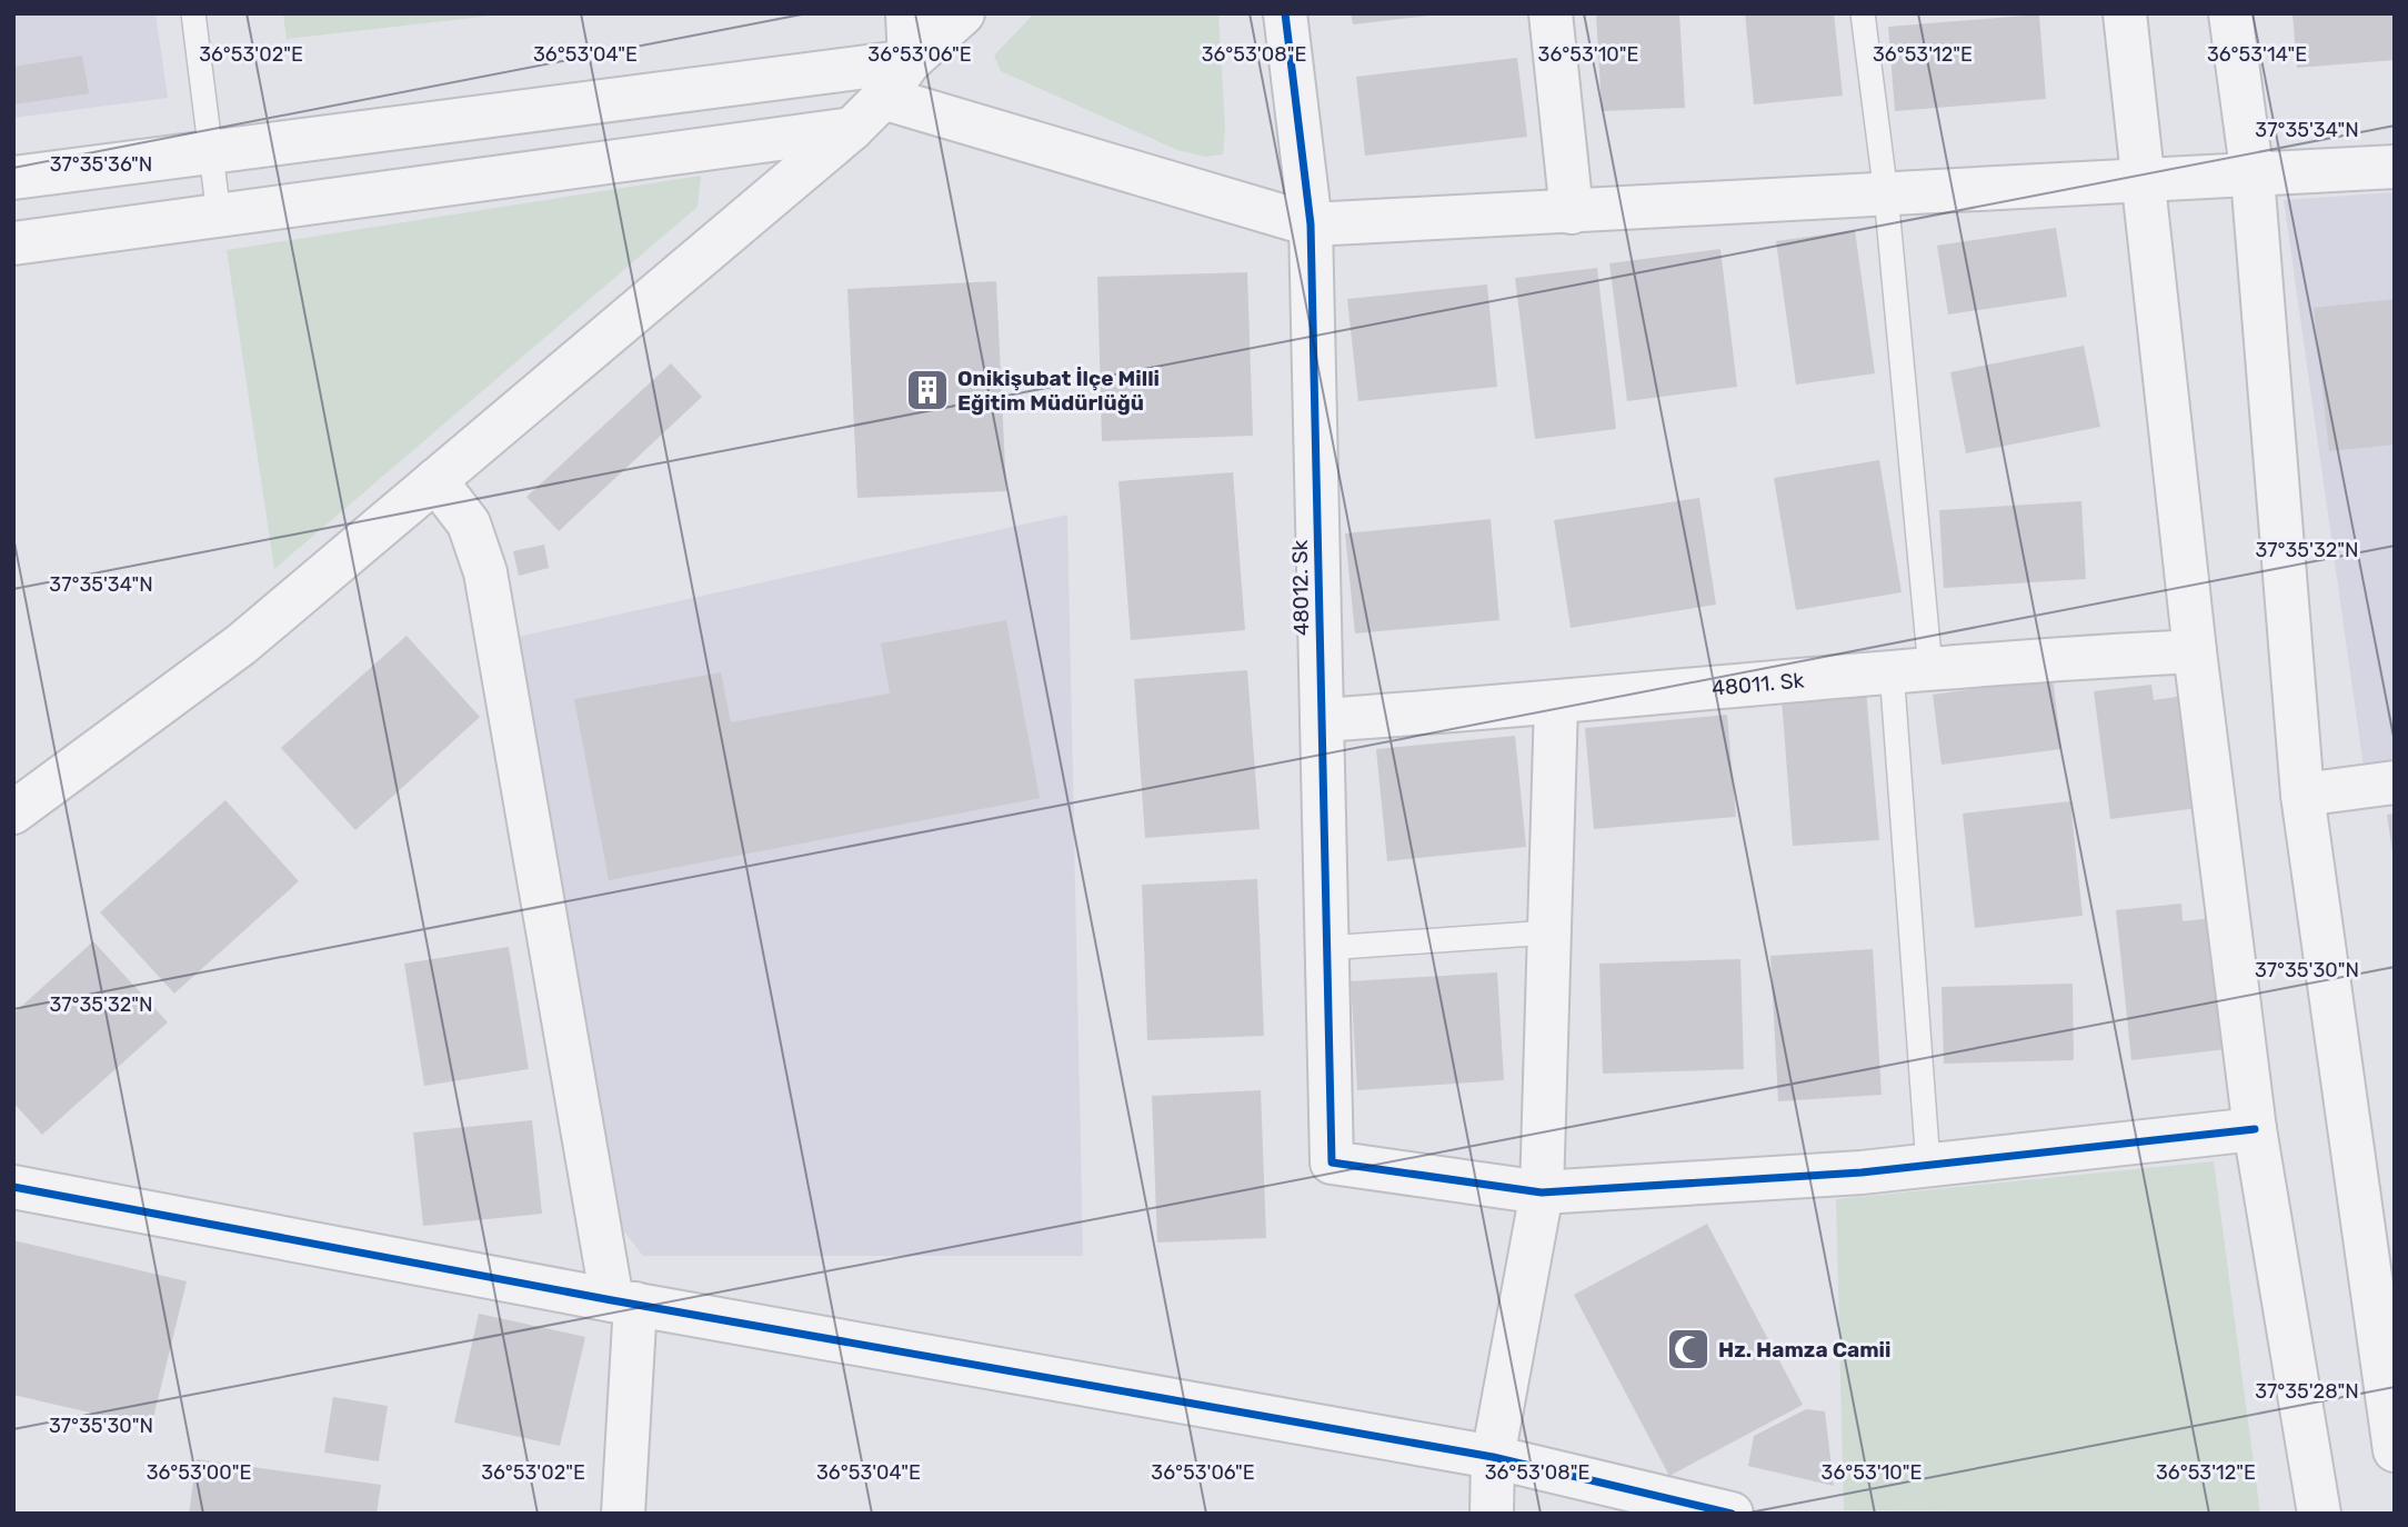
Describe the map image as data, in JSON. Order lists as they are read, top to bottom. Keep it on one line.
{"streets":{"street":["48012. Sk","48011. Sk"]},"crossings":[["48012. Sk","48011. Sk"]],"places":{"building":["Onikişubat İlçe Milli Eğitim Müdürlüğü"],"mosque":["Hz. Hamza Camii"]},"coordinates":["36°53'02\"E","36°53'04\"E","36°53'06\"E","36°53'08\"E","36°53'10\"E","36°53'12\"E","36°53'14\"E","37°35'34\"N","37°35'36\"N","37°35'32\"N","37°35'30\"N","37°35'28\"N","36°53'00\"E"]}
